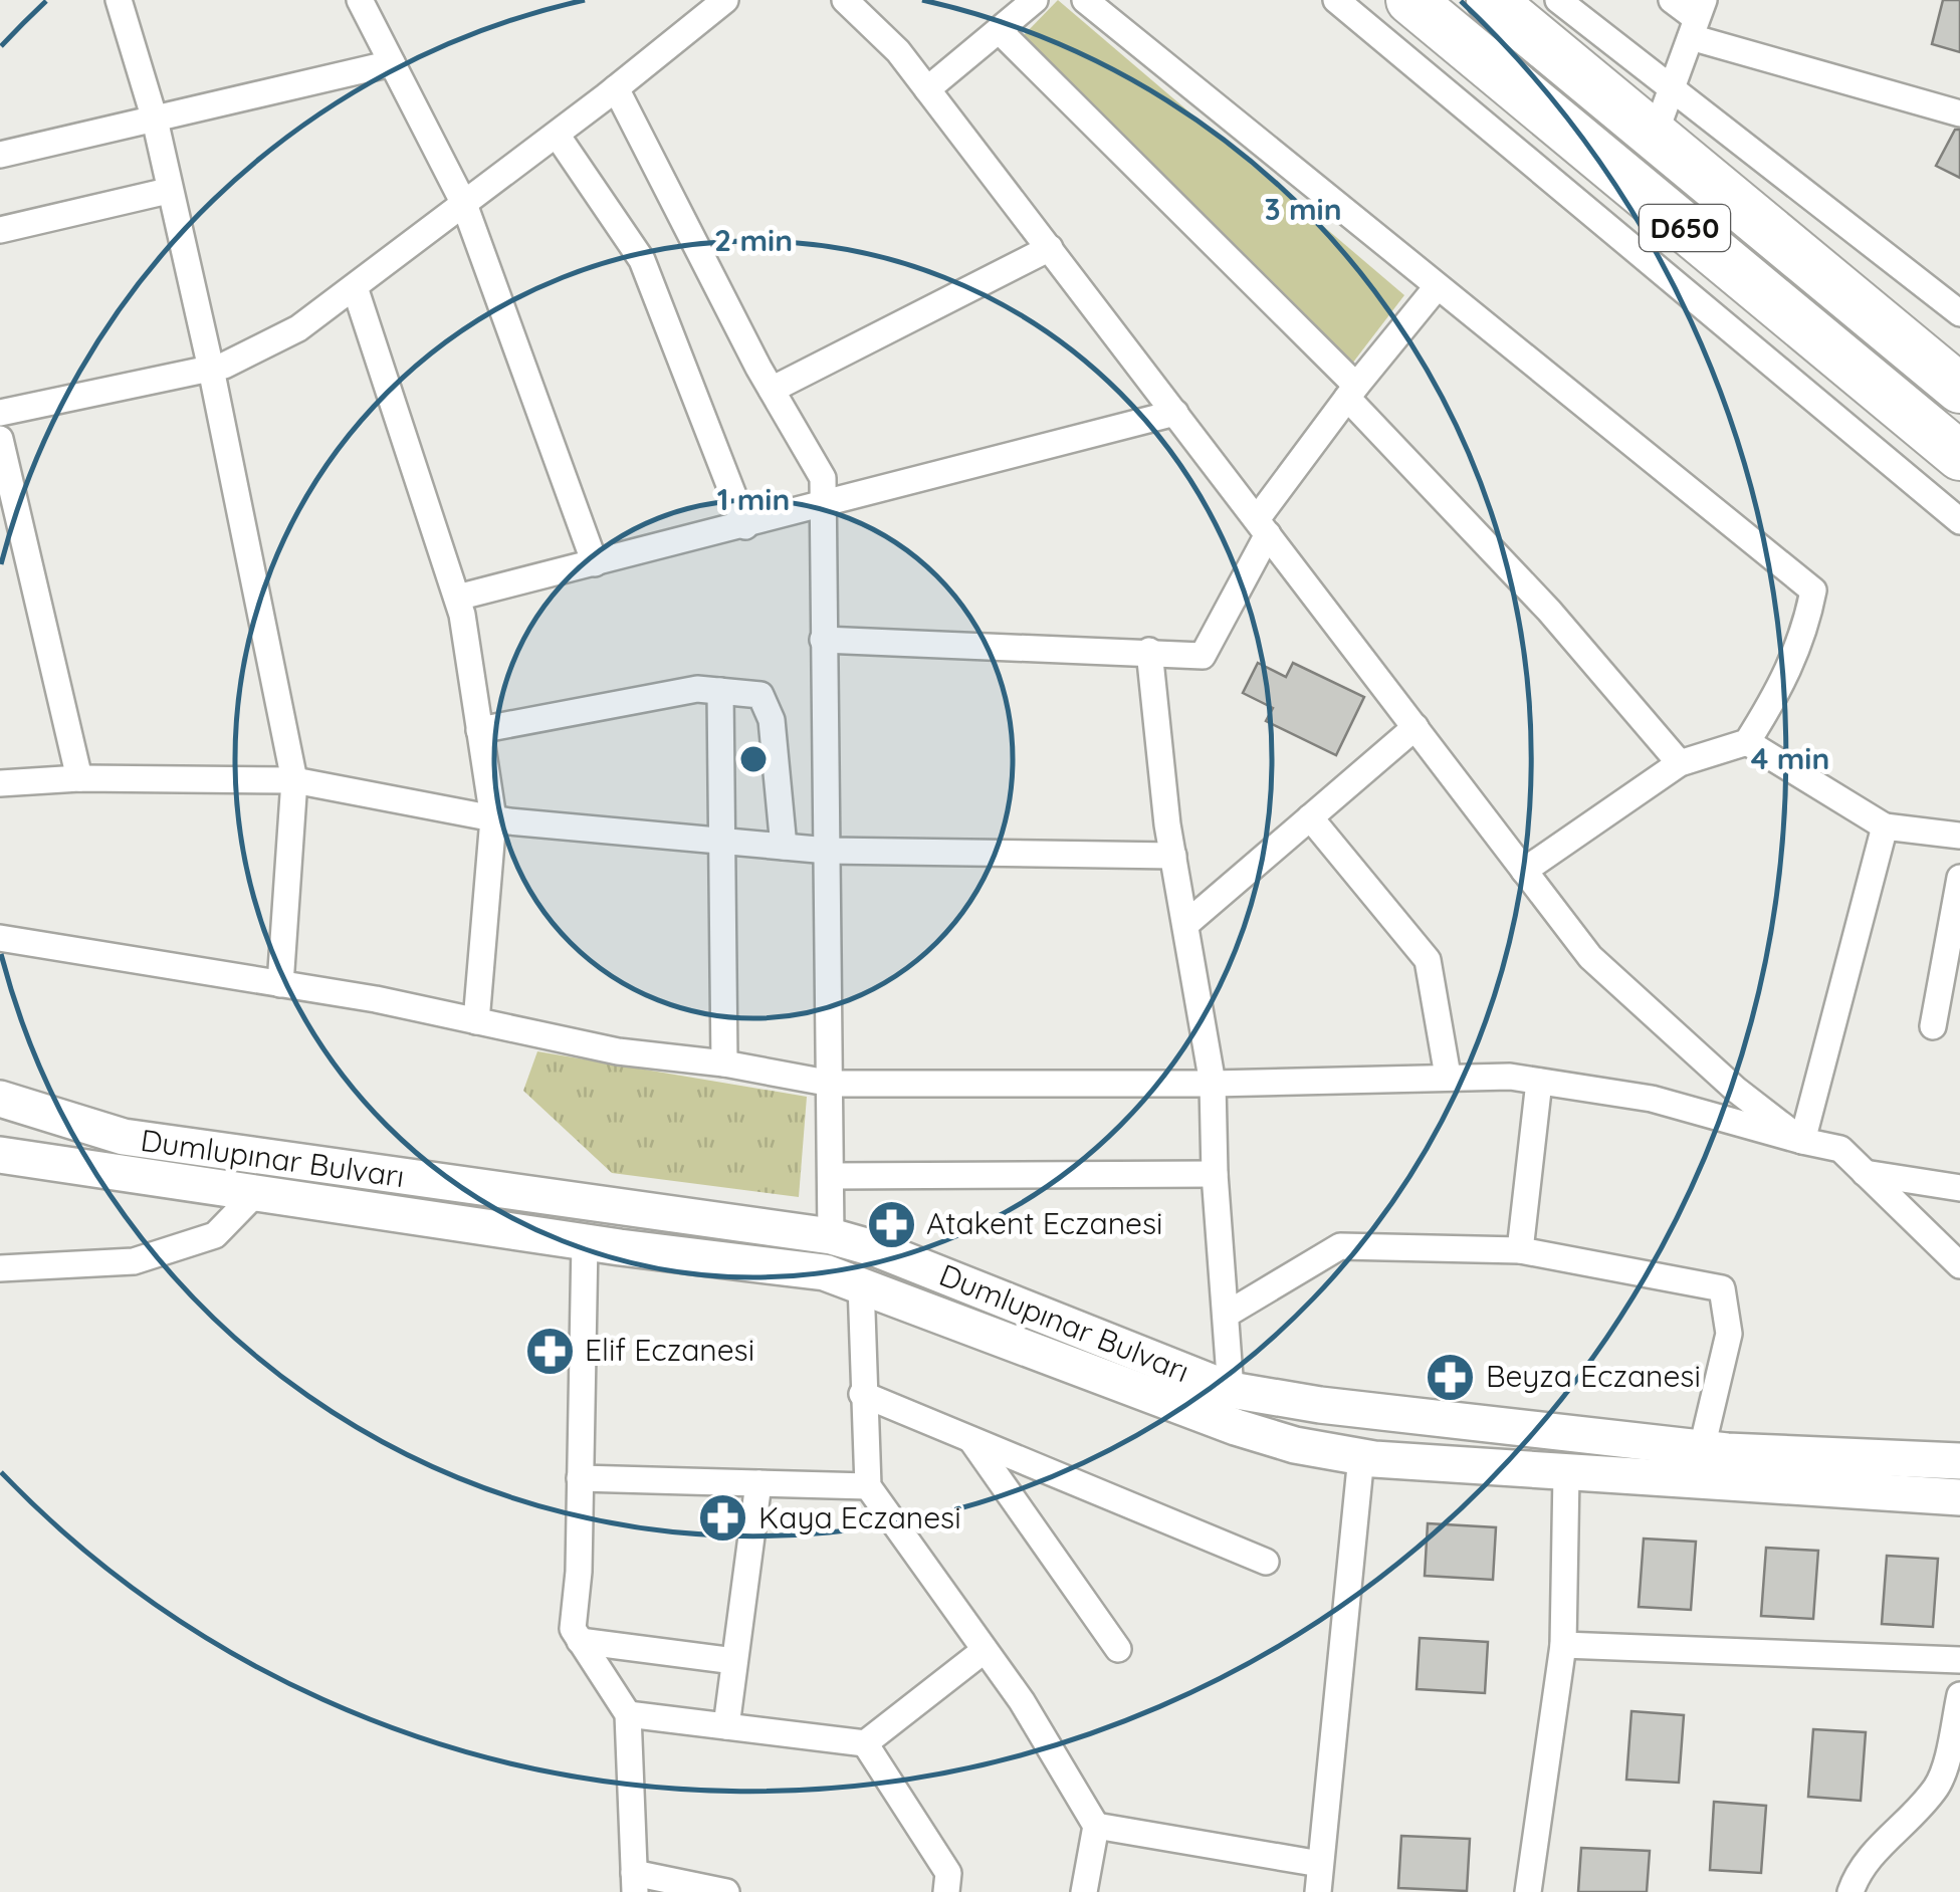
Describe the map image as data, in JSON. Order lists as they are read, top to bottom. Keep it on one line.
{"streets":{"highway":["D650"],"main road":["Dumlupınar Bulvarı"]},"places":{"pharmacy":["Atakent Eczanesi","Elif Eczanesi","Beyza Eczanesi","Kaya Eczanesi"]},"rings":["3 min","2 min","1 min","4 min"]}
